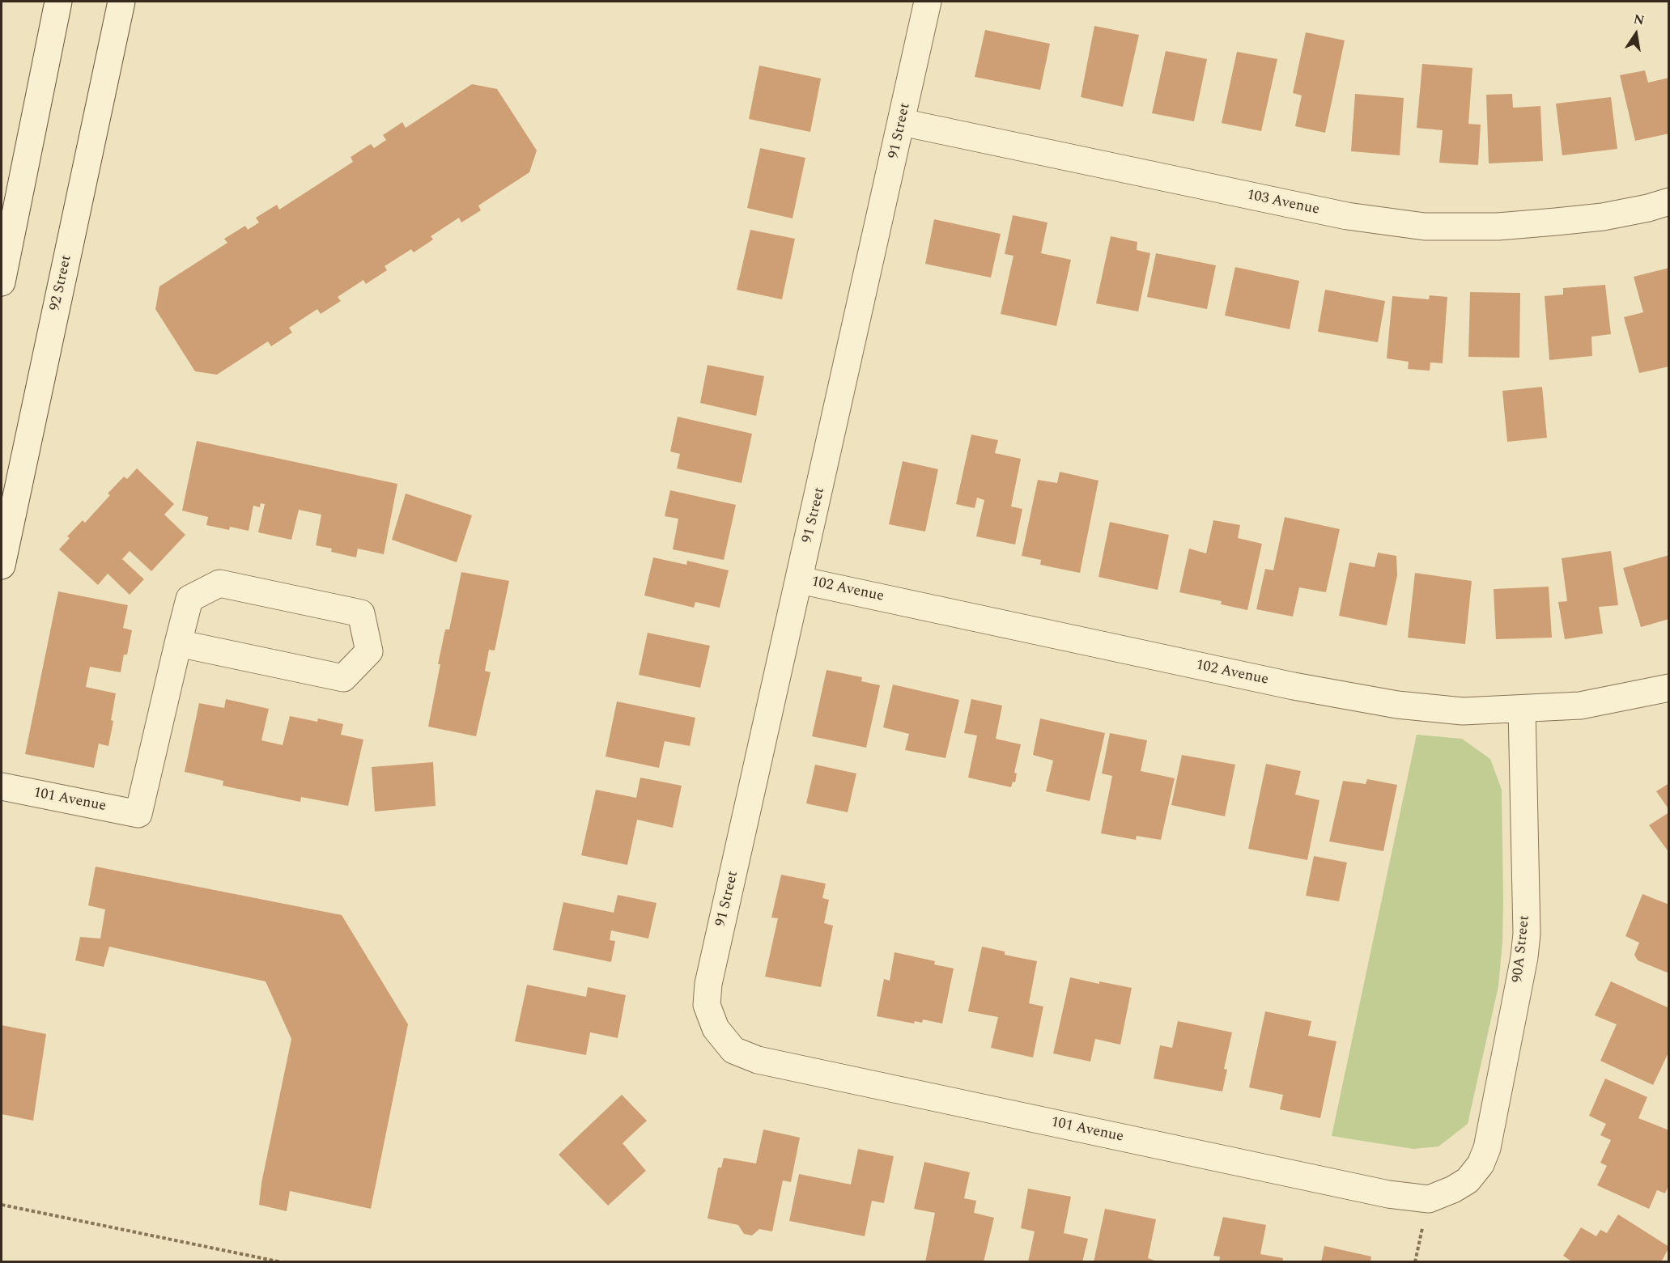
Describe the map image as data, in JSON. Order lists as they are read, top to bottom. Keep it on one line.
{"streets":{"street":["91 Street","103 Avenue","92 Street","102 Avenue","101 Avenue","90A Street"]},"crossings":[["91 Street","103 Avenue"],["91 Street","102 Avenue"],["91 Street","101 Avenue"],["102 Avenue","90A Street"],["101 Avenue","90A Street"]],"north":"top"}
